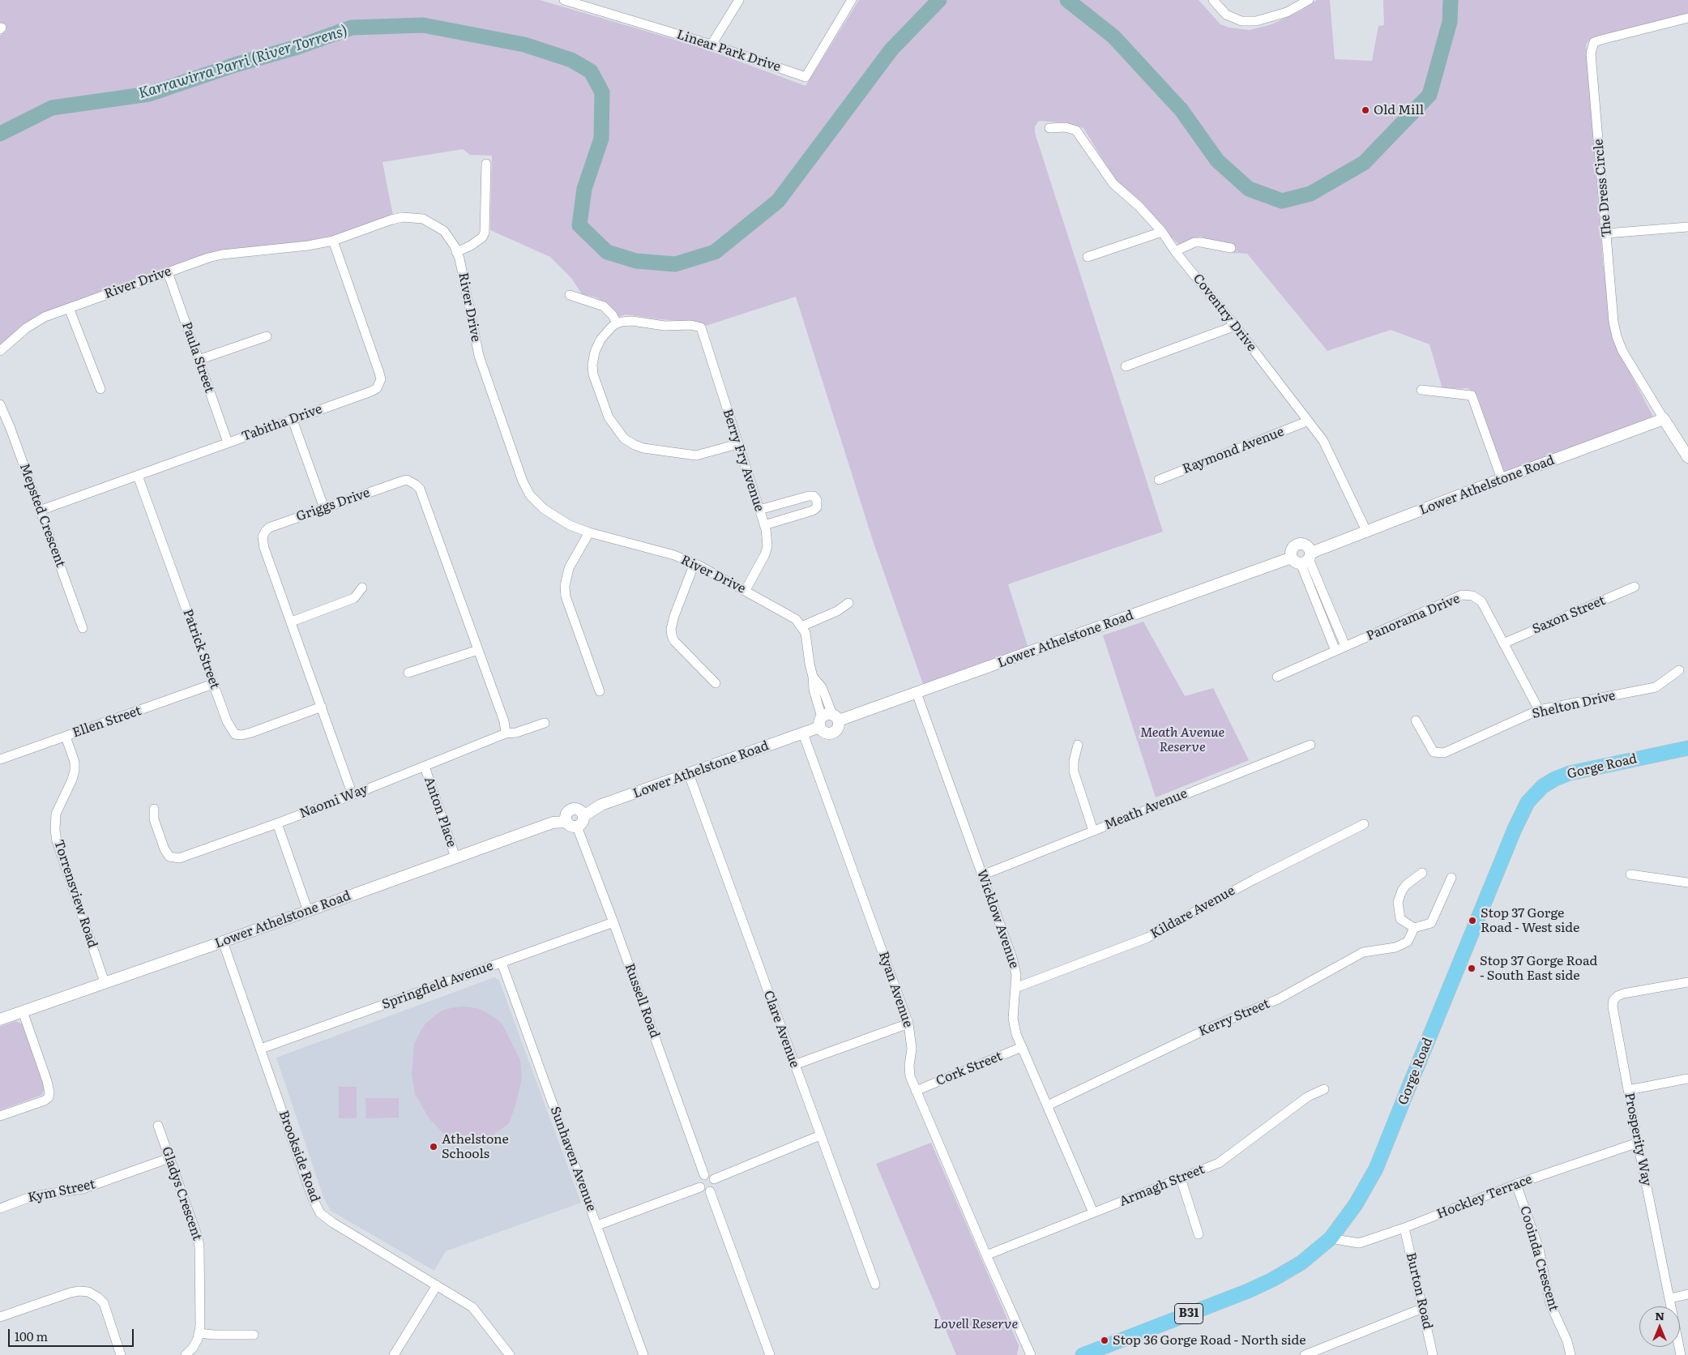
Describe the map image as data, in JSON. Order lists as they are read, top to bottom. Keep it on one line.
{"streets":{"main road":["Gorge Road","B31"],"street":["Linear Park Drive","The Dress Circle","River Drive","Coventry Drive","Paula Street","Tabitha Drive","Raymond Avenue","Berry Fry Avenue","Lower Athelstone Road","Griggs Drive","Mepsted Crescent","Saxon Street","Panorama Drive","Patrick Street","Shelton Drive","Ellen Street","Naomi Way","Meath Avenue","Anton Place","Torrensview Road","Kildare Avenue","Wicklow Avenue","Springfield Avenue","Ryan Avenue","Russell Road","Kerry Street","Clare Avenue","Cork Street","Prosperity Way","Brookside Road","Sunhaven Avenue","Armagh Street","Kym Street","Gladys Crescent","Hockley Terrace","Cooinda Crescent","Burton Road"]},"crossings":[["The Dress Circle","Lower Athelstone Road"],["River Drive","Paula Street"],["River Drive","Tabitha Drive"],["River Drive","Berry Fry Avenue"],["Coventry Drive","Raymond Avenue"],["Coventry Drive","Lower Athelstone Road"],["Paula Street","Tabitha Drive"],["Tabitha Drive","Mepsted Crescent"],["Tabitha Drive","Patrick Street"],["Lower Athelstone Road","Anton Place"],["Lower Athelstone Road","Torrensview Road"],["Lower Athelstone Road","Wicklow Avenue"],["Lower Athelstone Road","Ryan Avenue"],["Lower Athelstone Road","Russell Road"],["Lower Athelstone Road","Clare Avenue"],["Lower Athelstone Road","Brookside Road"],["Griggs Drive","Patrick Street"],["Griggs Drive","Naomi Way"],["Saxon Street","Panorama Drive"],["Panorama Drive","Shelton Drive"],["Patrick Street","Ellen Street"],["Ellen Street","Torrensview Road"],["Gorge Road","Hockley Terrace"],["Naomi Way","Anton Place"],["Meath Avenue","Wicklow Avenue"],["Kildare Avenue","Wicklow Avenue"],["Wicklow Avenue","Kerry Street"],["Wicklow Avenue","Cork Street"],["Wicklow Avenue","Armagh Street"],["Springfield Avenue","Russell Road"],["Springfield Avenue","Brookside Road"],["Springfield Avenue","Sunhaven Avenue"],["Ryan Avenue","Cork Street"],["Ryan Avenue","Armagh Street"],["Prosperity Way","Hockley Terrace"],["Kym Street","Gladys Crescent"],["Hockley Terrace","Cooinda Crescent"],["Hockley Terrace","Burton Road"]],"water":["Karrawirra Parri (River Torrens)"],"parks":["Meath Avenue Reserve","Lovell Reserve"],"places":["Old Mill","Stop 37 Gorge Road - West side","Stop 37 Gorge Road - South East side","Athelstone Schools","Stop 36 Gorge Road - North side"],"scale_bar":"100 m","north":"top"}
